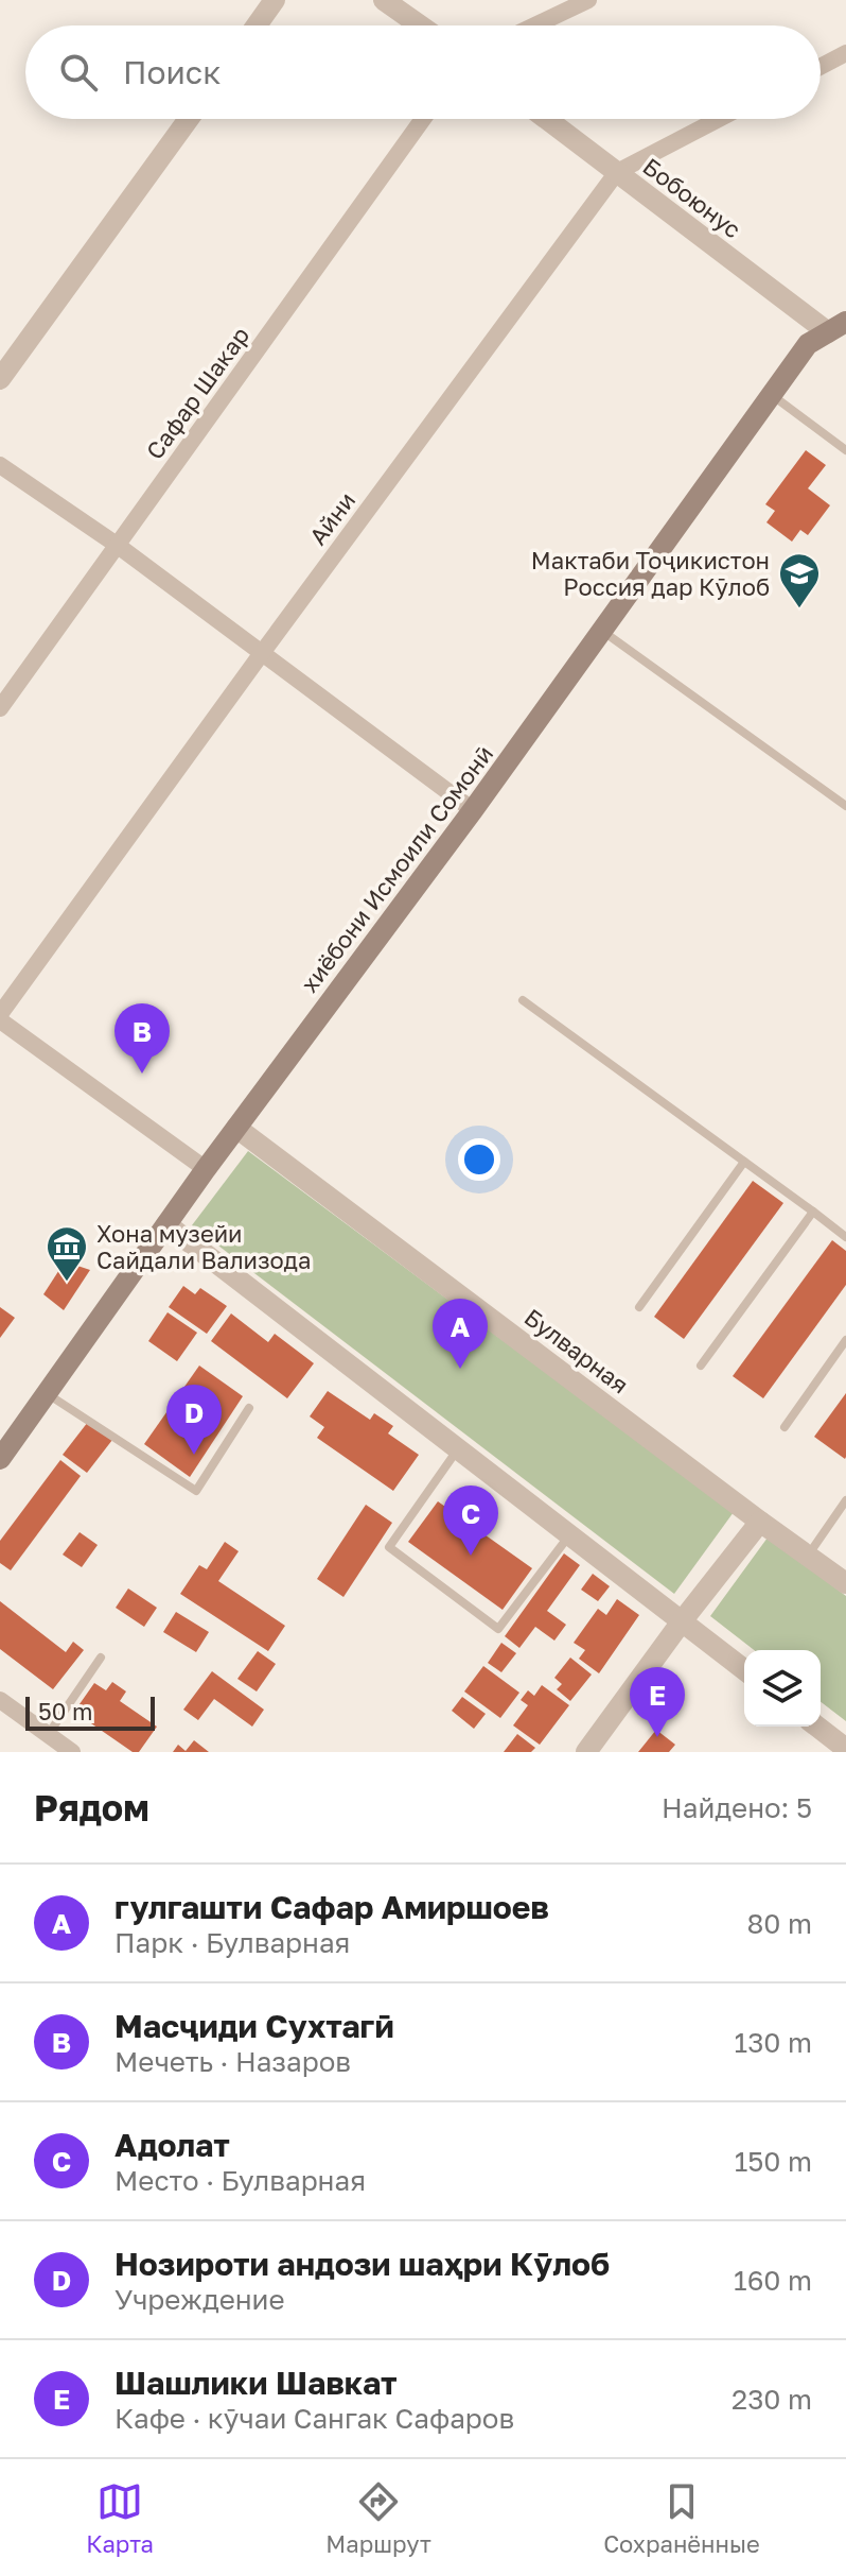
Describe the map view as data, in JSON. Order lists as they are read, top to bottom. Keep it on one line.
{"streets":{"main road":["хиёбони Исмоили Сомонӣ"],"street":["Бобоюнус","Сафар Шакар","Айни","Булварная"]},"crossings":[["Бобоюнус","Айни"],["Бобоюнус","хиёбони Исмоили Сомонӣ"],["хиёбони Исмоили Сомонӣ","Булварная"]],"places":{"school or university":["Мактаби Тоҷикистон Россия дар Кӯлоб"],"museum":["Хона музейи Сайдали Вализода"]},"scale_bar":"50 m","page":{"search":"Поиск","pins":["B","A","D","C","E"],"scale":"50 m","heading":["Рядом","Найдено: 5"],"list":[{"mark":"A","name":"гулгашти Сафар Амиршоев","note":"Парк · Булварная","value":"80 m"},{"mark":"B","name":"Масҷиди Сухтагӣ","note":"Мечеть · Назаров","value":"130 m"},{"mark":"C","name":"Адолат","note":"Место · Булварная","value":"150 m"},{"mark":"D","name":"Нозироти андози шаҳри Кӯлоб","note":"Учреждение","value":"160 m"},{"mark":"E","name":"Шашлики Шавкат","note":"Кафе · кӯчаи Сангак Сафаров","value":"230 m"}],"nav":["Карта","Маршрут","Сохранённые"]}}
